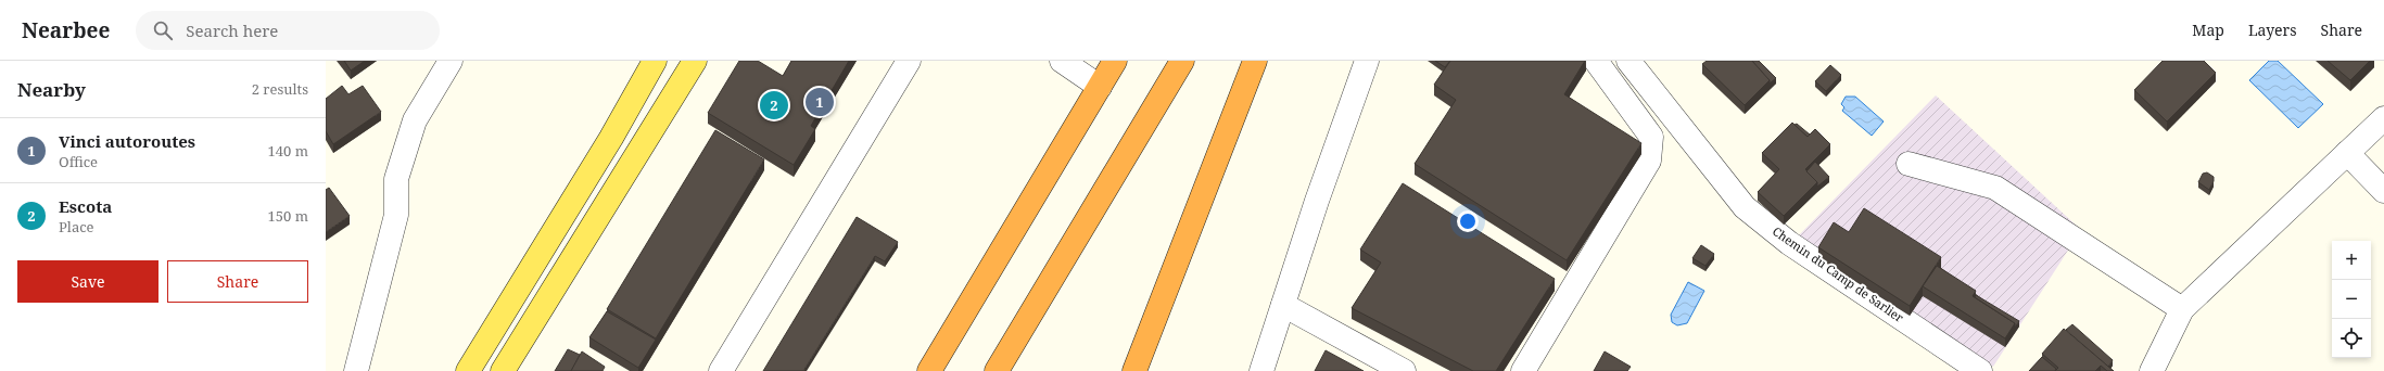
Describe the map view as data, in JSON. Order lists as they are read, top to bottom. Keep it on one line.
{"streets":{"street":["Chemin du Camp de Sarlier"]},"page":{"header":"Nearbee","search":"Search here","nav":["Map","Layers","Share"],"heading":["Nearby","2 results"],"pins":["1","2"],"list":[{"mark":"1","name":"Vinci autoroutes","note":"Office","value":"140 m"},{"mark":"2","name":"Escota","note":"Place","value":"150 m"}],"map_buttons":["+","−"],"buttons":["Save","Share"]}}
